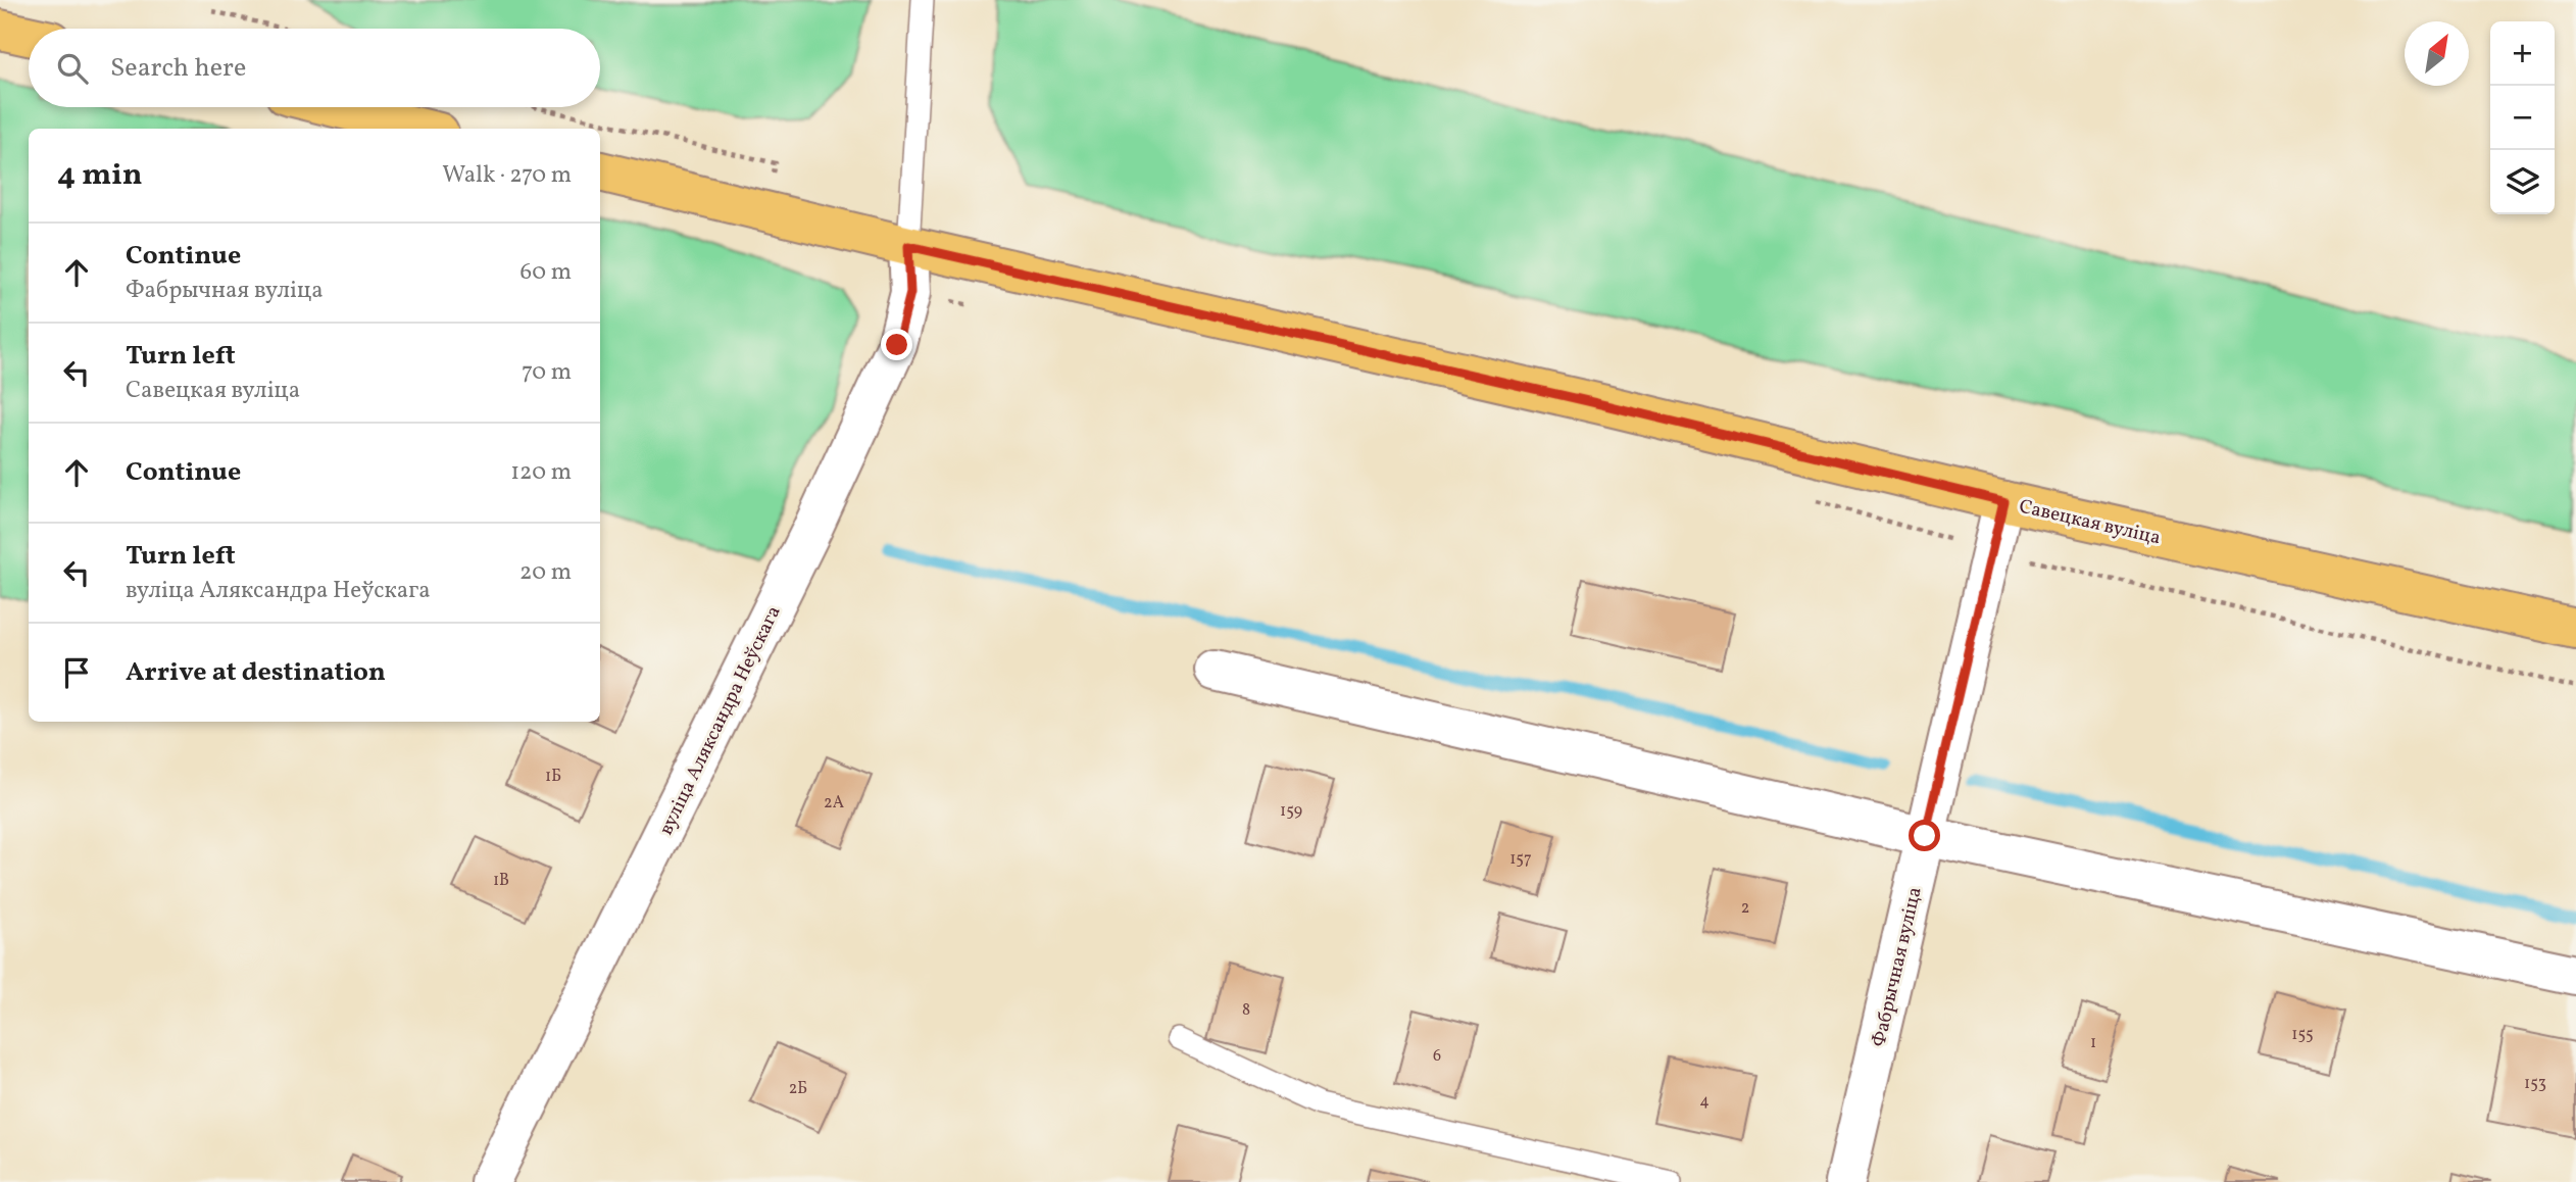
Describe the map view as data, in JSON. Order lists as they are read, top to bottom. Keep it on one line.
{"streets":{"main road":["Савецкая вуліца"],"street":["вуліца Аляксандра Неўскага","Фабрычная вуліца"]},"crossings":[["Савецкая вуліца","вуліца Аляксандра Неўскага"],["Савецкая вуліца","Фабрычная вуліца"]],"house_numbers":["1Б","2А","159","157","1В","2","8","155","1","6","153","2Б","4"],"north":"top right","page":{"map_buttons":["+","−"],"search":"Search here","heading":["4 min","Walk · 270 m"],"list":[["Continue","Фабрычная вуліца","60 m"],["Turn left","Савецкая вуліца","70 m"],["Continue","120 m"],["Turn left","вуліца Аляксандра Неўскага","20 m"],"Arrive at destination"]}}
